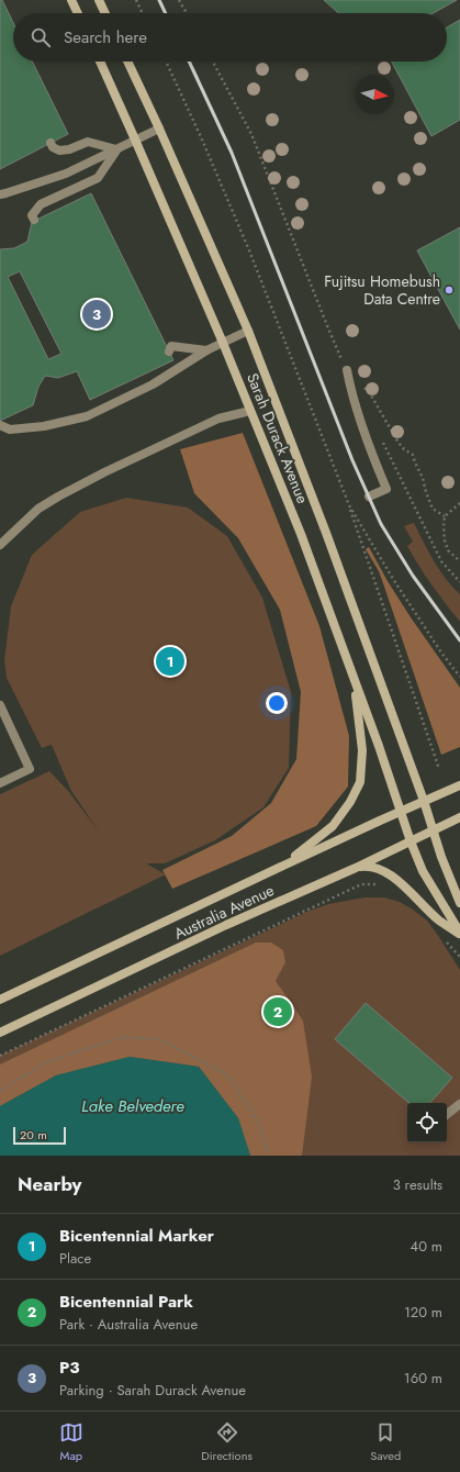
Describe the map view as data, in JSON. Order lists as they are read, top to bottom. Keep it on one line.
{"streets":{"street":["Sarah Durack Avenue","Australia Avenue"]},"crossings":[["Sarah Durack Avenue","Australia Avenue"]],"water":["Lake Belvedere"],"places":["Fujitsu Homebush Data Centre"],"scale_bar":"20 m","north":"right","page":{"search":"Search here","pins":["3","1","2"],"scale":"20 m","heading":["Nearby","3 results"],"list":[{"mark":"1","name":"Bicentennial Marker","note":"Place","value":"40 m"},{"mark":"2","name":"Bicentennial Park","note":"Park · Australia Avenue","value":"120 m"},{"mark":"3","name":"P3","note":"Parking · Sarah Durack Avenue","value":"160 m"}],"nav":["Map","Directions","Saved"]}}
